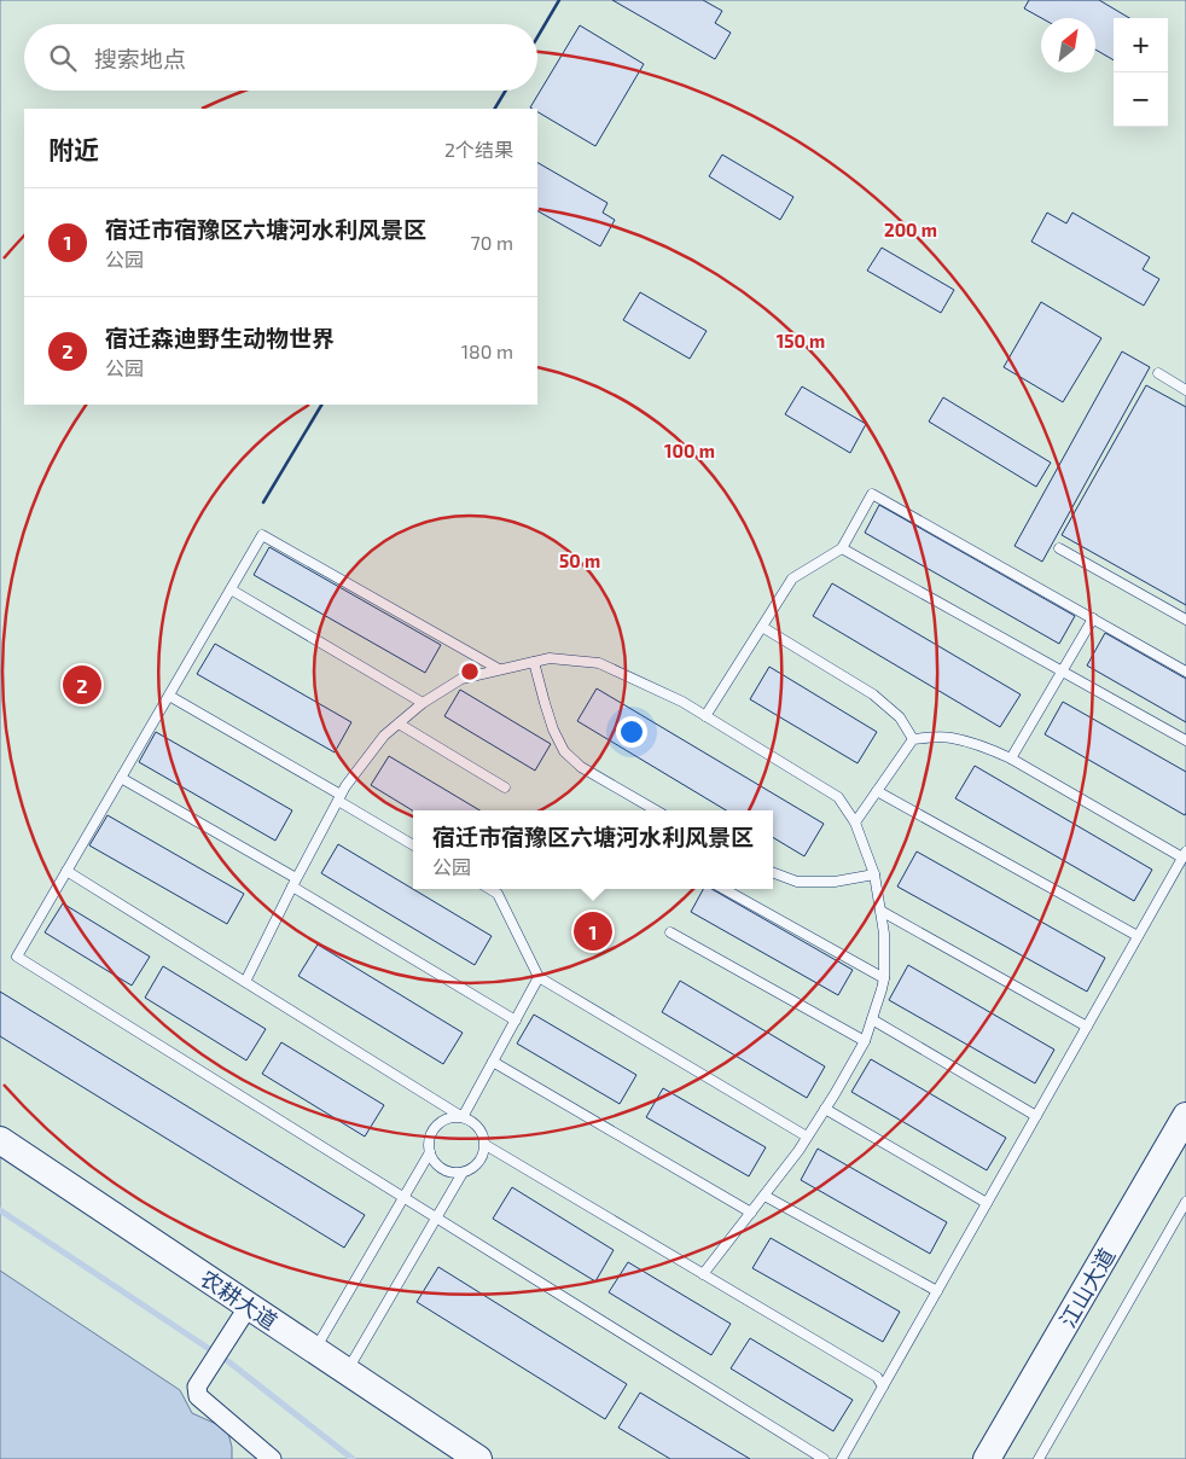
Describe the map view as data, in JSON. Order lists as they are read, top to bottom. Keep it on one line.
{"streets":{"street":["江山大道","农耕大道"]},"north":"top right","page":{"map_buttons":["+","−"],"search":"搜索地点","heading":["附近","2个结果"],"list":[{"mark":"1","name":"宿迁市宿豫区六塘河水利风景区","note":"公园","value":"70 m"},{"mark":"2","name":"宿迁森迪野生动物世界","note":"公园","value":"180 m"}],"pins":["2","1"],"popup":["宿迁市宿豫区六塘河水利风景区","公园"]},"rings":["200 m","150 m","100 m","50 m"]}
